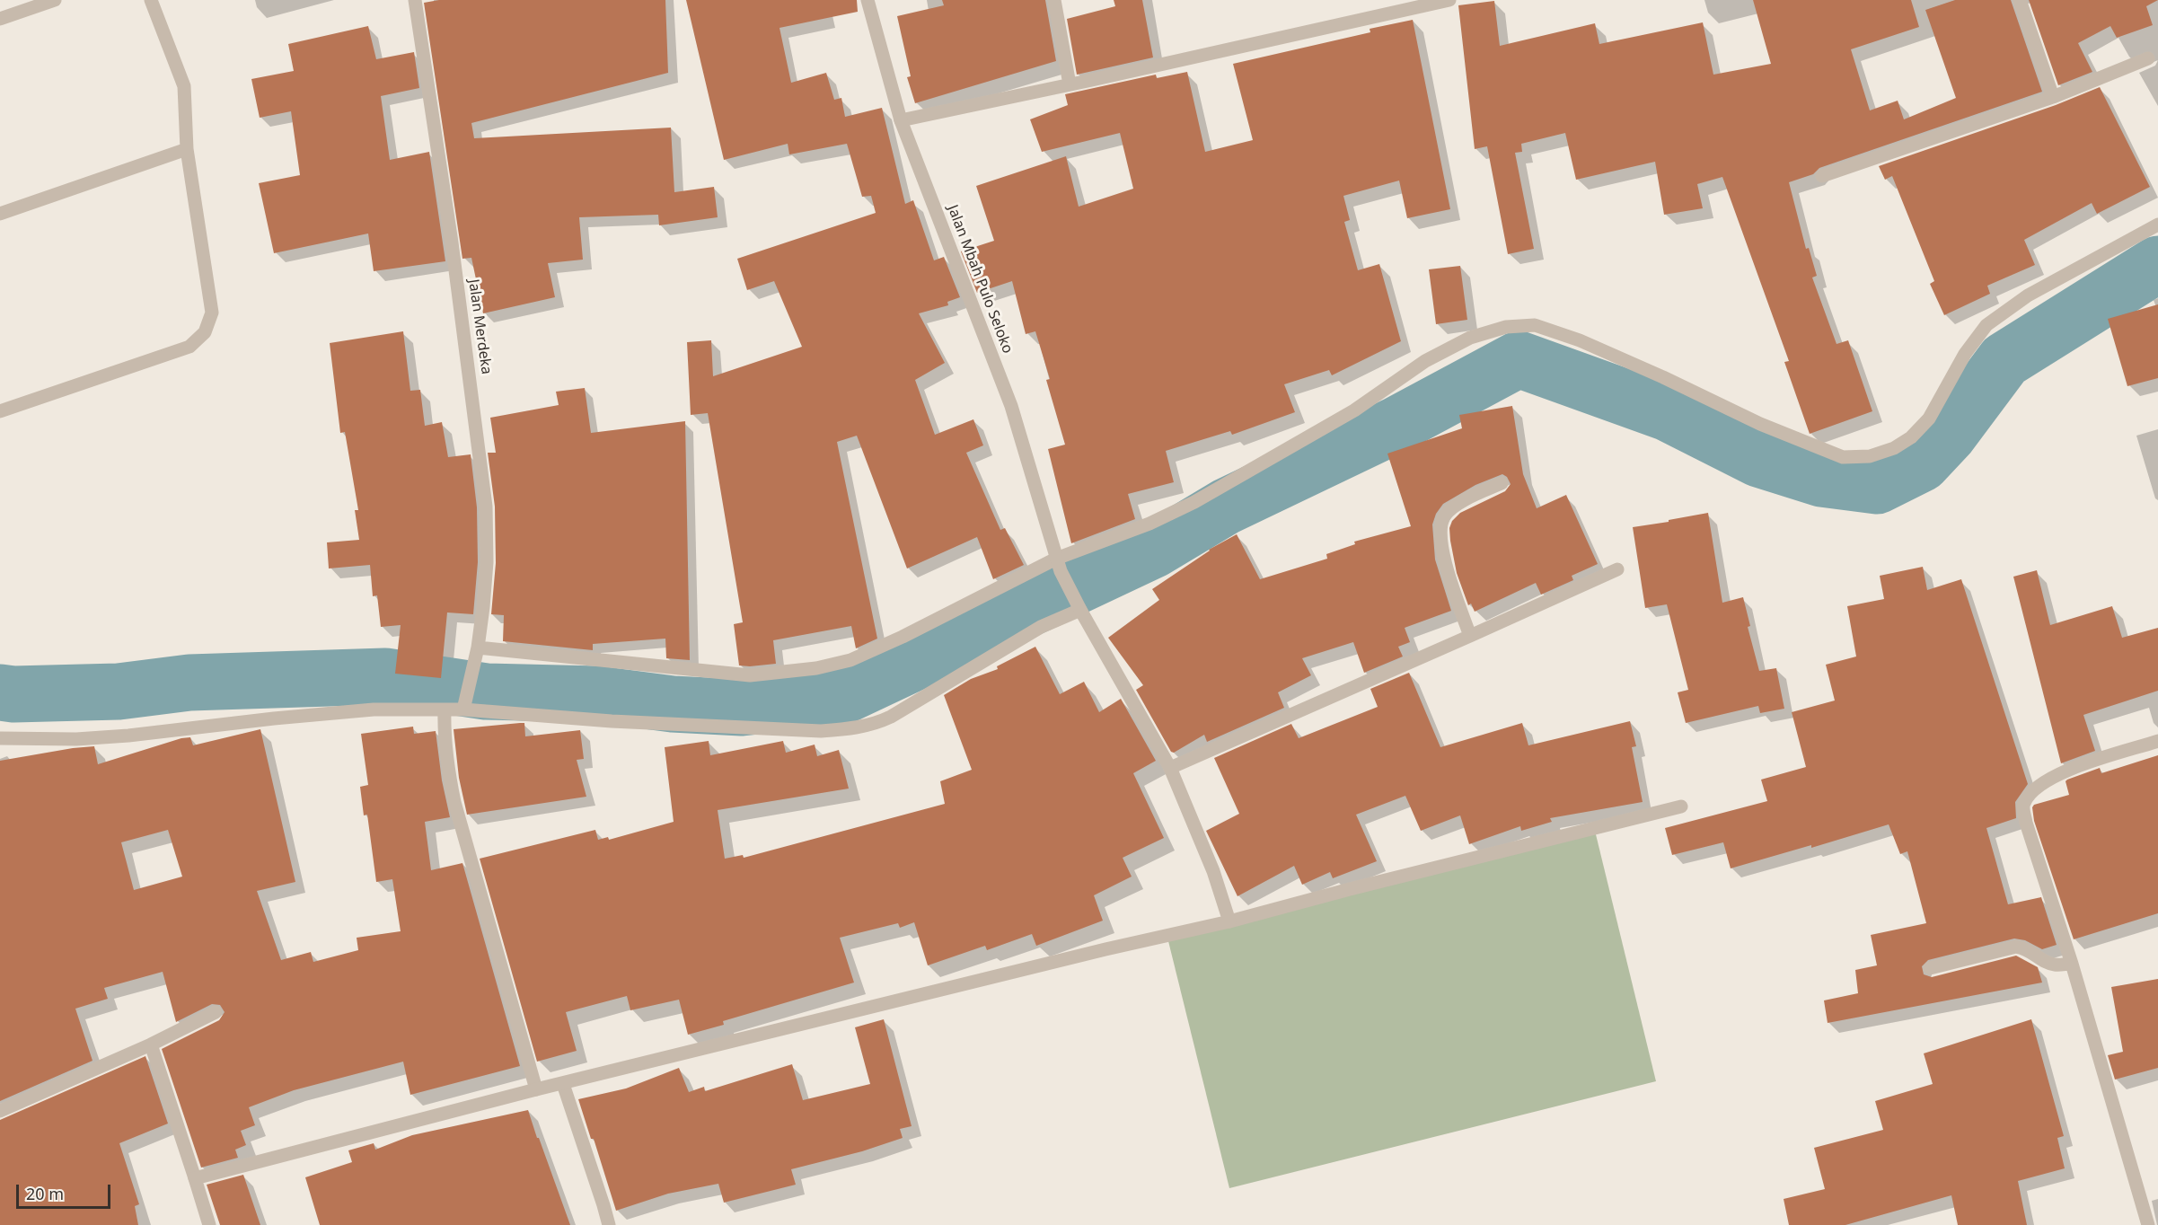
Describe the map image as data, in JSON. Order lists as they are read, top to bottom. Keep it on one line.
{"streets":{"street":["Jalan Mbah Pulo Seloko","Jalan Merdeka"]},"scale_bar":"20 m"}
